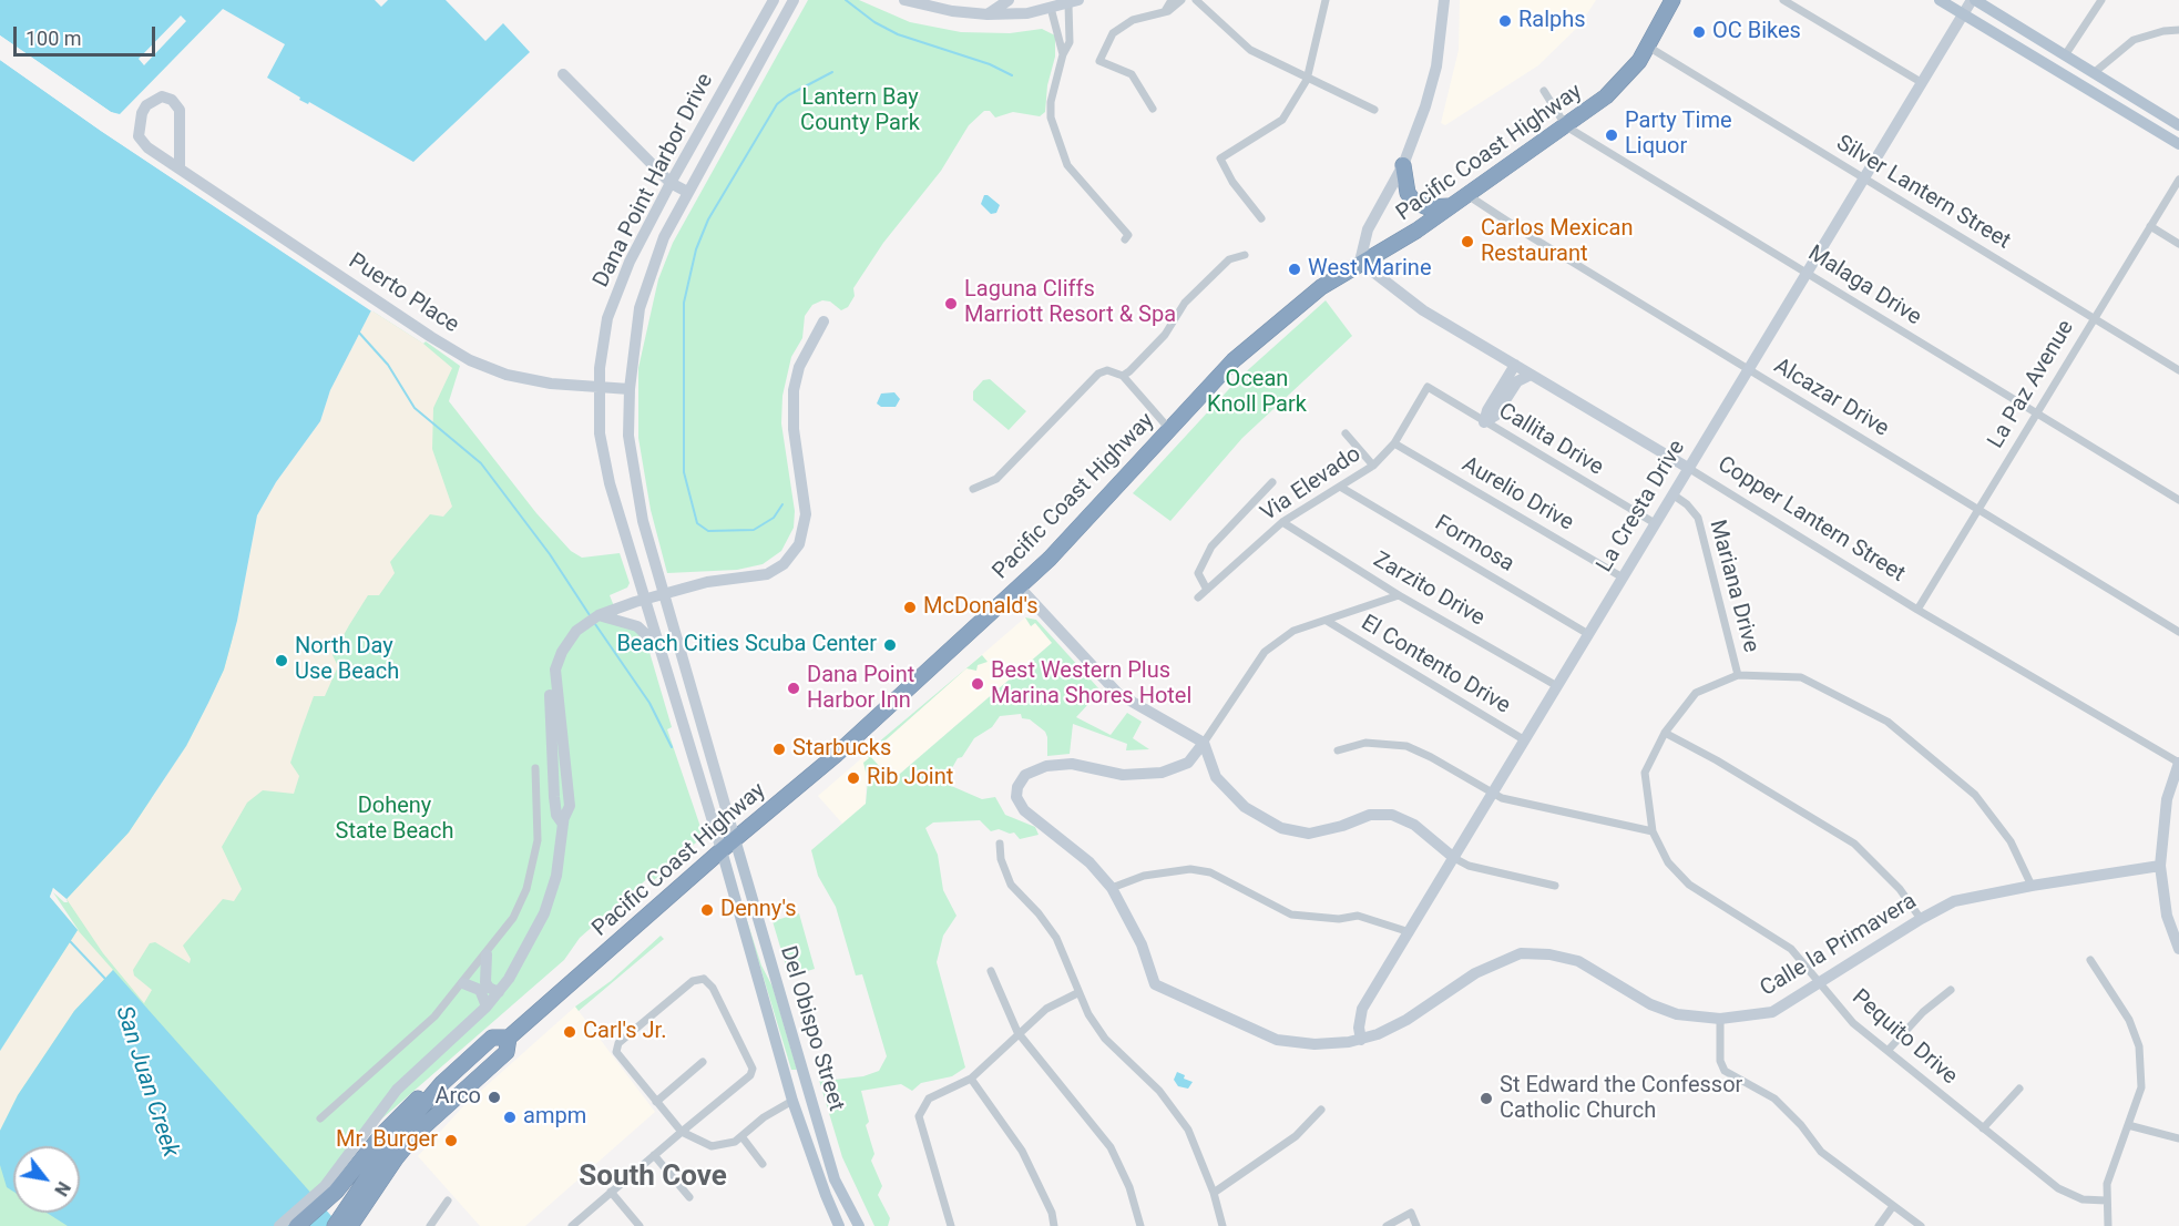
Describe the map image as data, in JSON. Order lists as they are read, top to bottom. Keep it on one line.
{"streets":{"highway":["Pacific Coast Highway"],"main road":["Del Obispo Street"],"street":["Dana Point Harbor Drive","Silver Lantern Street","Malaga Drive","Puerto Place","La Paz Avenue","Alcazar Drive","Callita Drive","Via Elevado","Aurelio Drive","La Cresta Drive","Copper Lantern Street","Formosa","Mariana Drive","Zarzito Drive","El Contento Drive","Calle la Primavera","Pequito Drive"]},"crossings":[["Pacific Coast Highway","Dana Point Harbor Drive"],["Pacific Coast Highway","Silver Lantern Street"],["Pacific Coast Highway","Malaga Drive"],["Pacific Coast Highway","Alcazar Drive"],["Pacific Coast Highway","Copper Lantern Street"],["Pacific Coast Highway","Del Obispo Street"],["Dana Point Harbor Drive","Puerto Place"],["Dana Point Harbor Drive","Del Obispo Street"],["Silver Lantern Street","La Paz Avenue"],["Silver Lantern Street","La Cresta Drive"],["Malaga Drive","La Paz Avenue"],["Malaga Drive","La Cresta Drive"],["La Paz Avenue","Alcazar Drive"],["La Paz Avenue","Copper Lantern Street"],["Alcazar Drive","La Cresta Drive"],["Callita Drive","Via Elevado"],["Callita Drive","La Cresta Drive"],["Via Elevado","Aurelio Drive"],["Via Elevado","Formosa"],["Via Elevado","Zarzito Drive"],["Aurelio Drive","La Cresta Drive"],["La Cresta Drive","Copper Lantern Street"],["La Cresta Drive","Formosa"],["La Cresta Drive","Mariana Drive"],["La Cresta Drive","Zarzito Drive"],["La Cresta Drive","El Contento Drive"],["La Cresta Drive","Calle la Primavera"],["Mariana Drive","Calle la Primavera"],["Mariana Drive","Pequito Drive"],["Calle la Primavera","Pequito Drive"]],"districts":["South Cove"],"water":["San Juan Creek"],"parks":["Lantern Bay County Park","Ocean Knoll Park","Doheny State Beach"],"places":["Ralphs","OC Bikes","Party Time Liquor","Carlos Mexican Restaurant","West Marine","Laguna Cliffs Marriott Resort & Spa","McDonald's","Beach Cities Scuba Center","North Day Use Beach","Best Western Plus Marina Shores Hotel","Dana Point Harbor Inn","Starbucks","Rib Joint","Denny's","Carl's Jr.","Arco","St Edward the Confessor Catholic Church","ampm","Mr. Burger"],"scale_bar":"100 m","north":"bottom right"}
